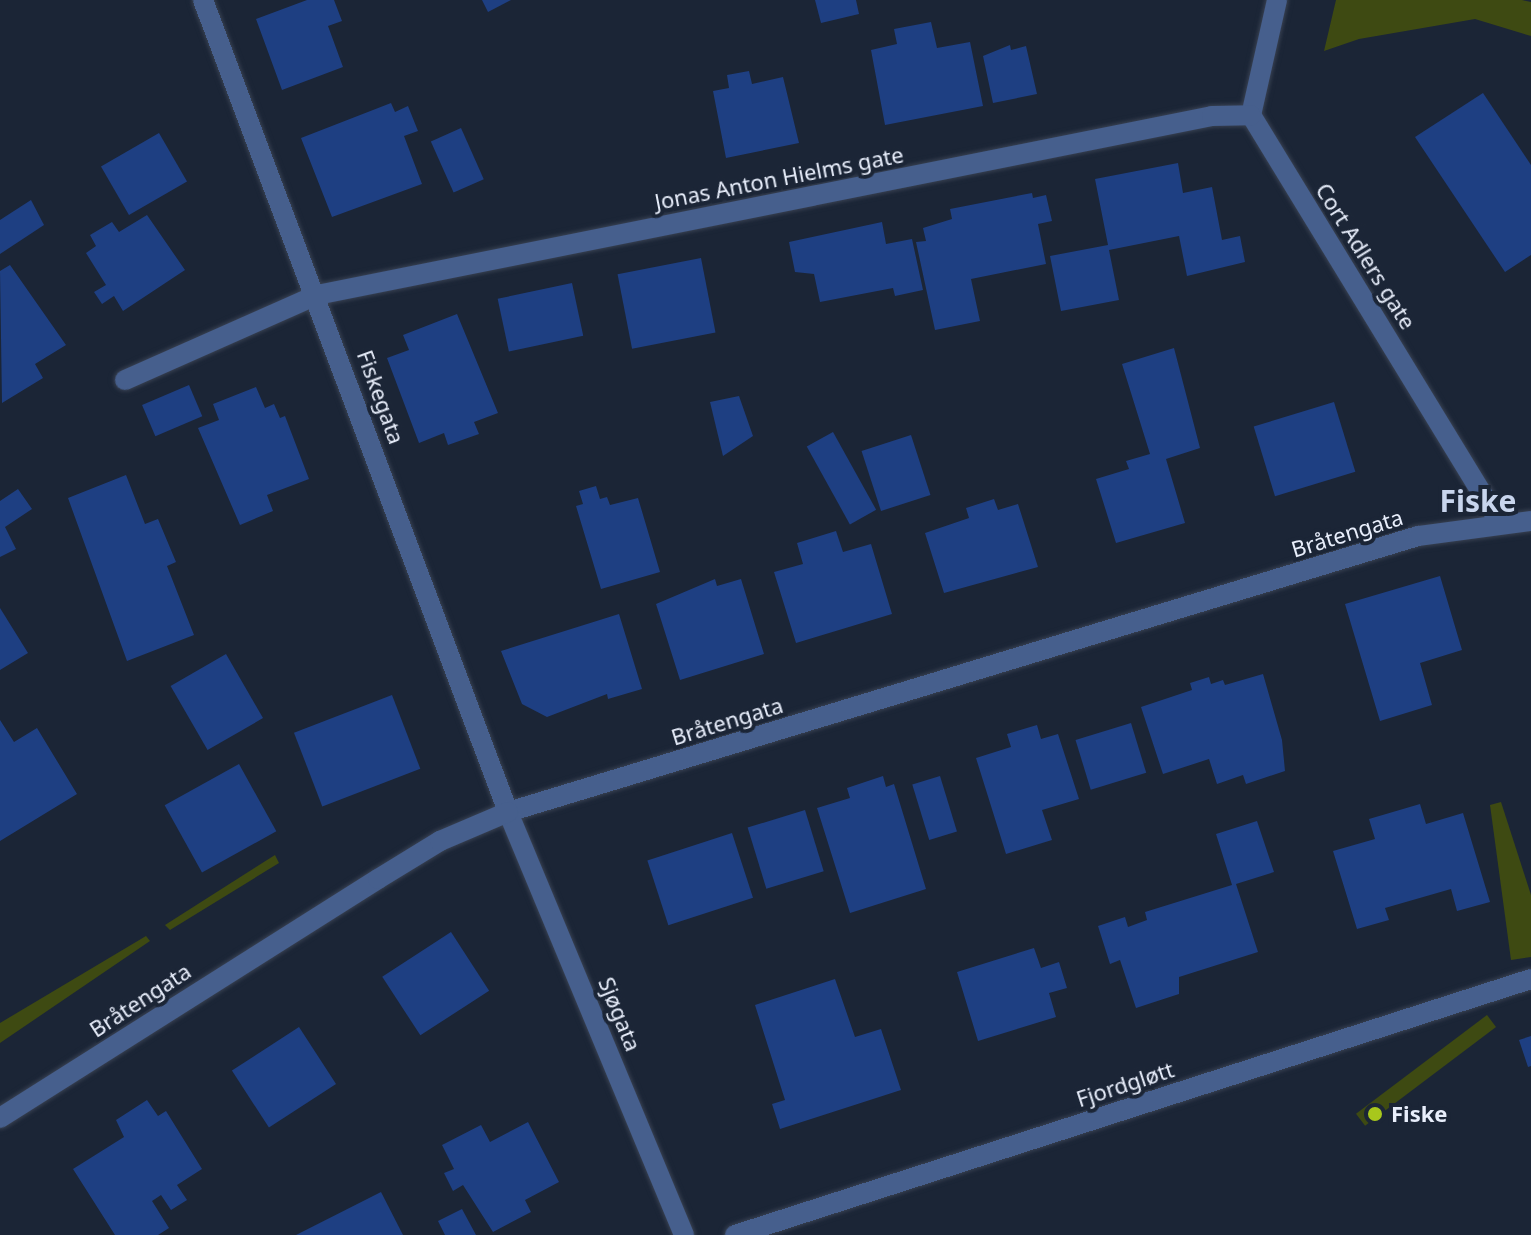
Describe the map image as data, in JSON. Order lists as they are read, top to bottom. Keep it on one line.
{"streets":{"street":["Jonas Anton Hielms gate","Cort Adlers gate","Fiskegata","Bråtengata","Sjøgata","Fjordgløtt"]},"crossings":[["Jonas Anton Hielms gate","Cort Adlers gate"],["Jonas Anton Hielms gate","Fiskegata"],["Cort Adlers gate","Bråtengata"],["Fiskegata","Bråtengata"],["Fiskegata","Sjøgata"],["Bråtengata","Sjøgata"]],"districts":["Fiske"],"places":["Fiske"]}
